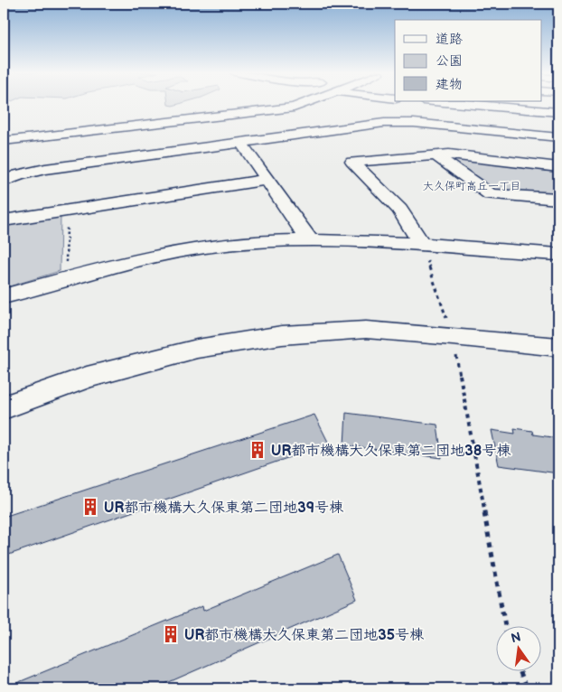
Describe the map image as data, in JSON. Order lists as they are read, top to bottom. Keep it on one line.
{"districts":["大久保町高丘一丁目"],"places":{"building":["UR都市機構大久保東第二団地38号棟","UR都市機構大久保東第二団地39号棟","UR都市機構大久保東第二団地35号棟"]},"legend":["道路","公園","建物"],"north":"top"}
